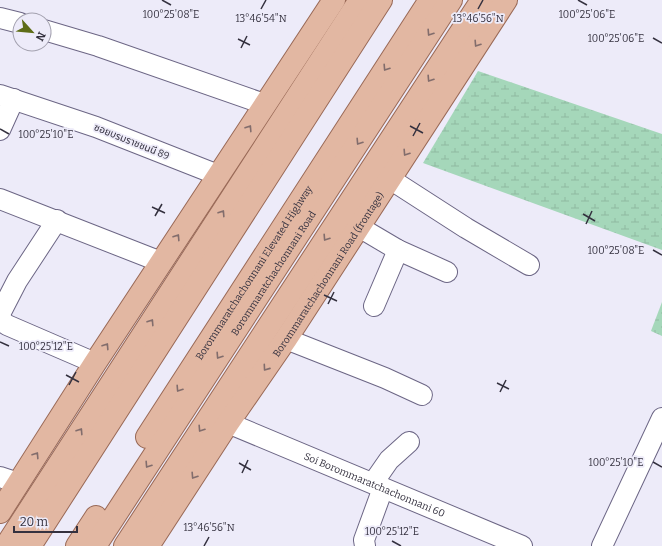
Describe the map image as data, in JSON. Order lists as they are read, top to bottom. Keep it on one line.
{"streets":{"main road":["Borommaratchachonnani Elevated Highway","Borommaratchachonnani Road","Borommaratchachonnani Road (frontage)"],"street":["ซอยบรมราชชนนี 89","Soi Borommaratchachonnani 60"]},"crossings":[["Borommaratchachonnani Road (frontage)","Soi Borommaratchachonnani 60"]],"scale_bar":"20 m","north":"bottom right","coordinates":["100°25'08\"E","100°25'06\"E","13°46'54\"N","13°46'56\"N","100°25'10\"E","100°25'12\"E"]}
